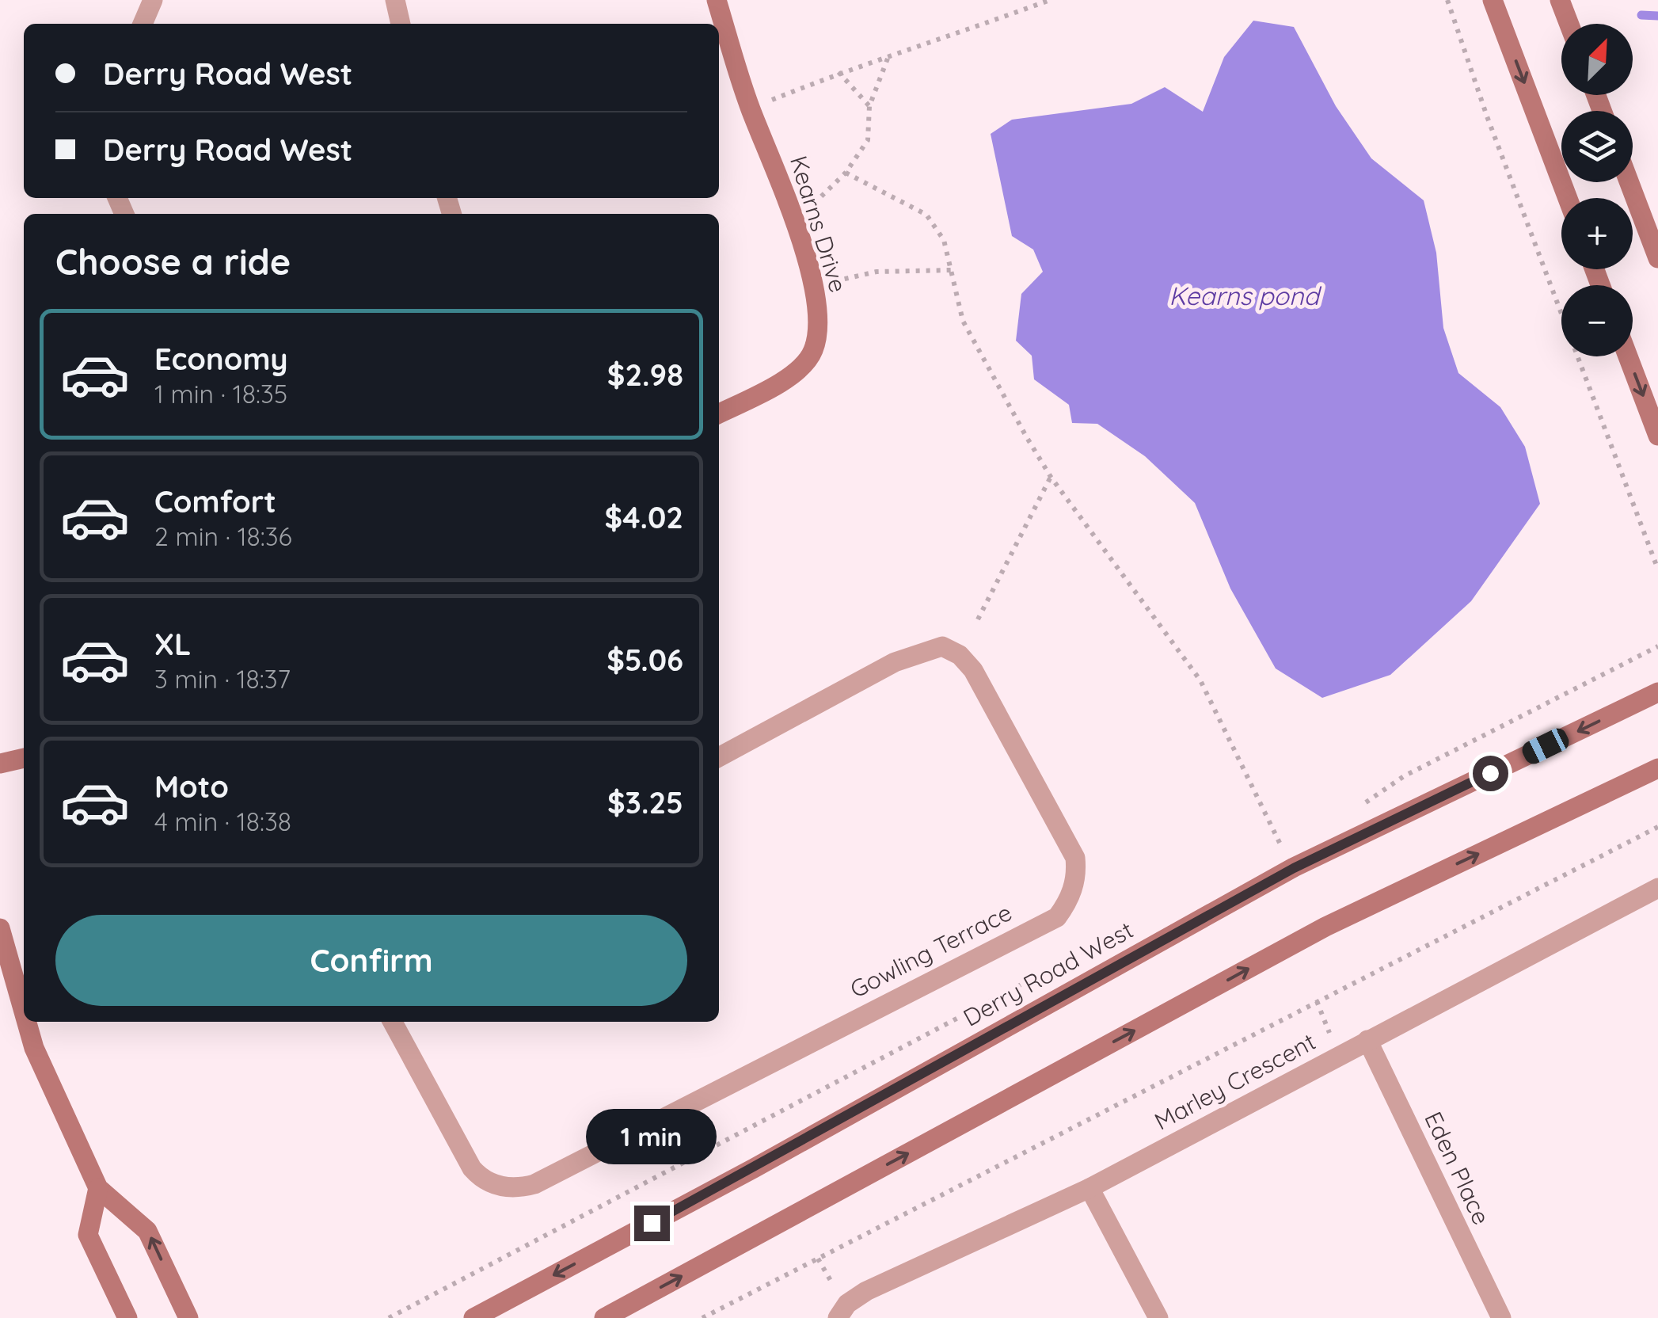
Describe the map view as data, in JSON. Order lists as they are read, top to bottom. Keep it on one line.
{"streets":{"main road":["Kearns Drive","Derry Road West"],"street":["Gowling Terrace","Marley Crescent","Eden Place"]},"crossings":[["Marley Crescent","Eden Place"]],"water":["Kearns pond"],"north":"top right","page":{"map_buttons":["+","−"],"banner":["Derry Road West","Derry Road West"],"heading":"Choose a ride","list":[{"name":"Economy","note":"1 min · 18:35","value":"$2.98"},{"name":"Comfort","note":"2 min · 18:36","value":"$4.02"},{"name":"XL","note":"3 min · 18:37","value":"$5.06"},{"name":"Moto","note":"4 min · 18:38","value":"$3.25"}],"buttons":"Confirm","bubble":"1 min"}}
